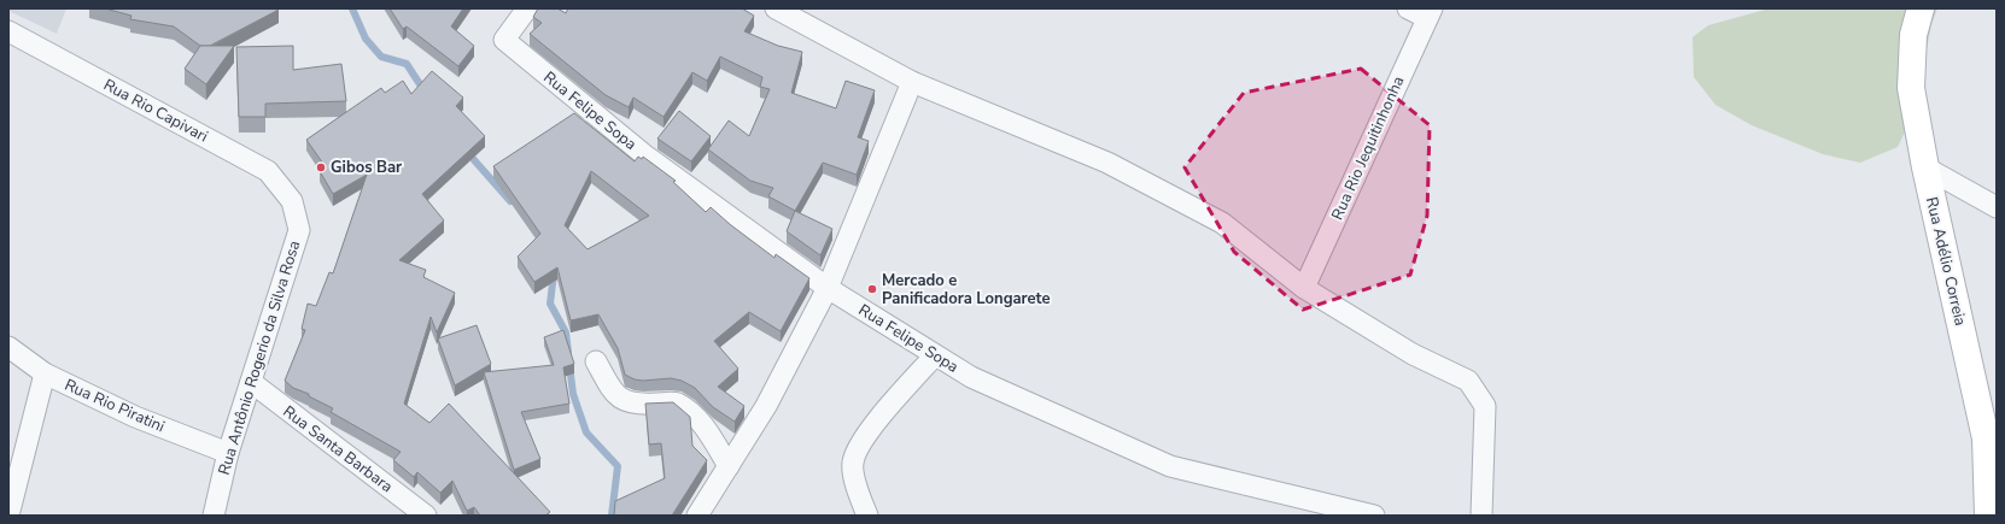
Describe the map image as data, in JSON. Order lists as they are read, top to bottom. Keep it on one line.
{"streets":{"main road":["Rua Adélio Correia"],"street":["Rua Rio Capivari","Rua Felipe Sopa","Rua Rio Jequitinhonha","Rua Antônio Rogerio da Silva Rosa","Rua Rio Piratini","Rua Santa Barbara"]},"crossings":[["Rua Rio Capivari","Rua Antônio Rogerio da Silva Rosa"],["Rua Antônio Rogerio da Silva Rosa","Rua Rio Piratini"],["Rua Antônio Rogerio da Silva Rosa","Rua Santa Barbara"]],"places":["Gibos Bar","Mercado e Panificadora Longarete"]}
